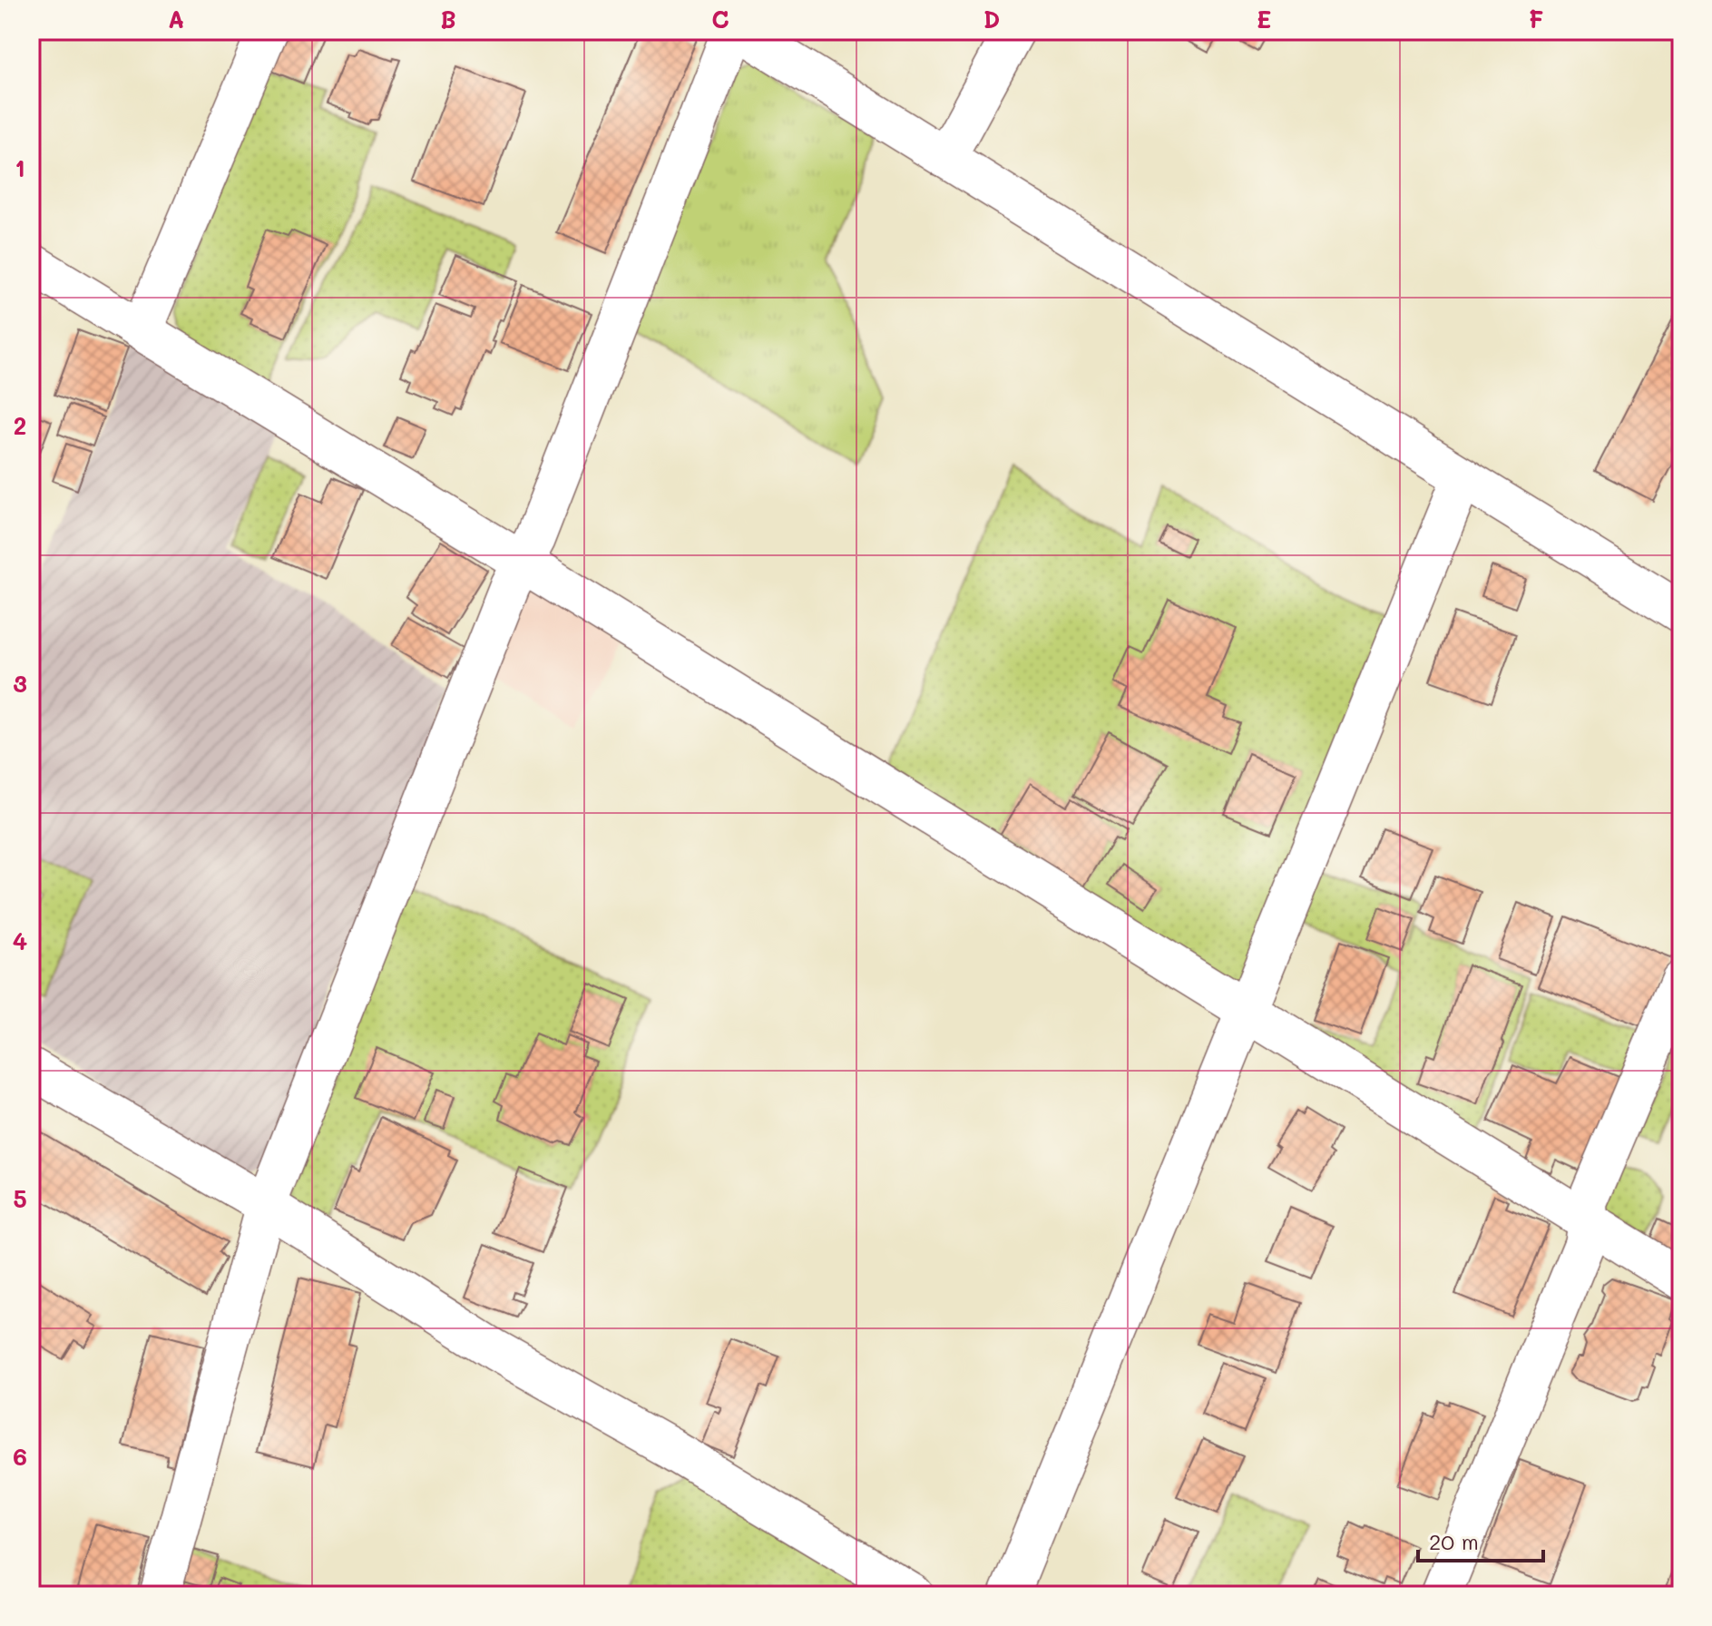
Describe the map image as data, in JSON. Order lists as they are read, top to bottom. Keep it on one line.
{"scale_bar":"20 m","grid":{"columns":["A","B","C","D","E","F"],"rows":["1","2","3","4","5","6"]}}
